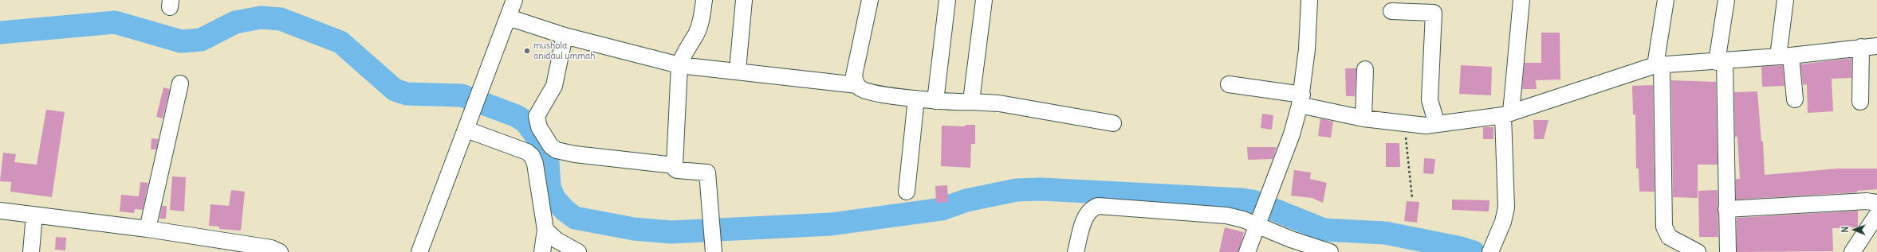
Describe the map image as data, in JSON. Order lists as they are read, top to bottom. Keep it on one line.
{"places":["mushola anidaul ummah"],"north":"left"}
